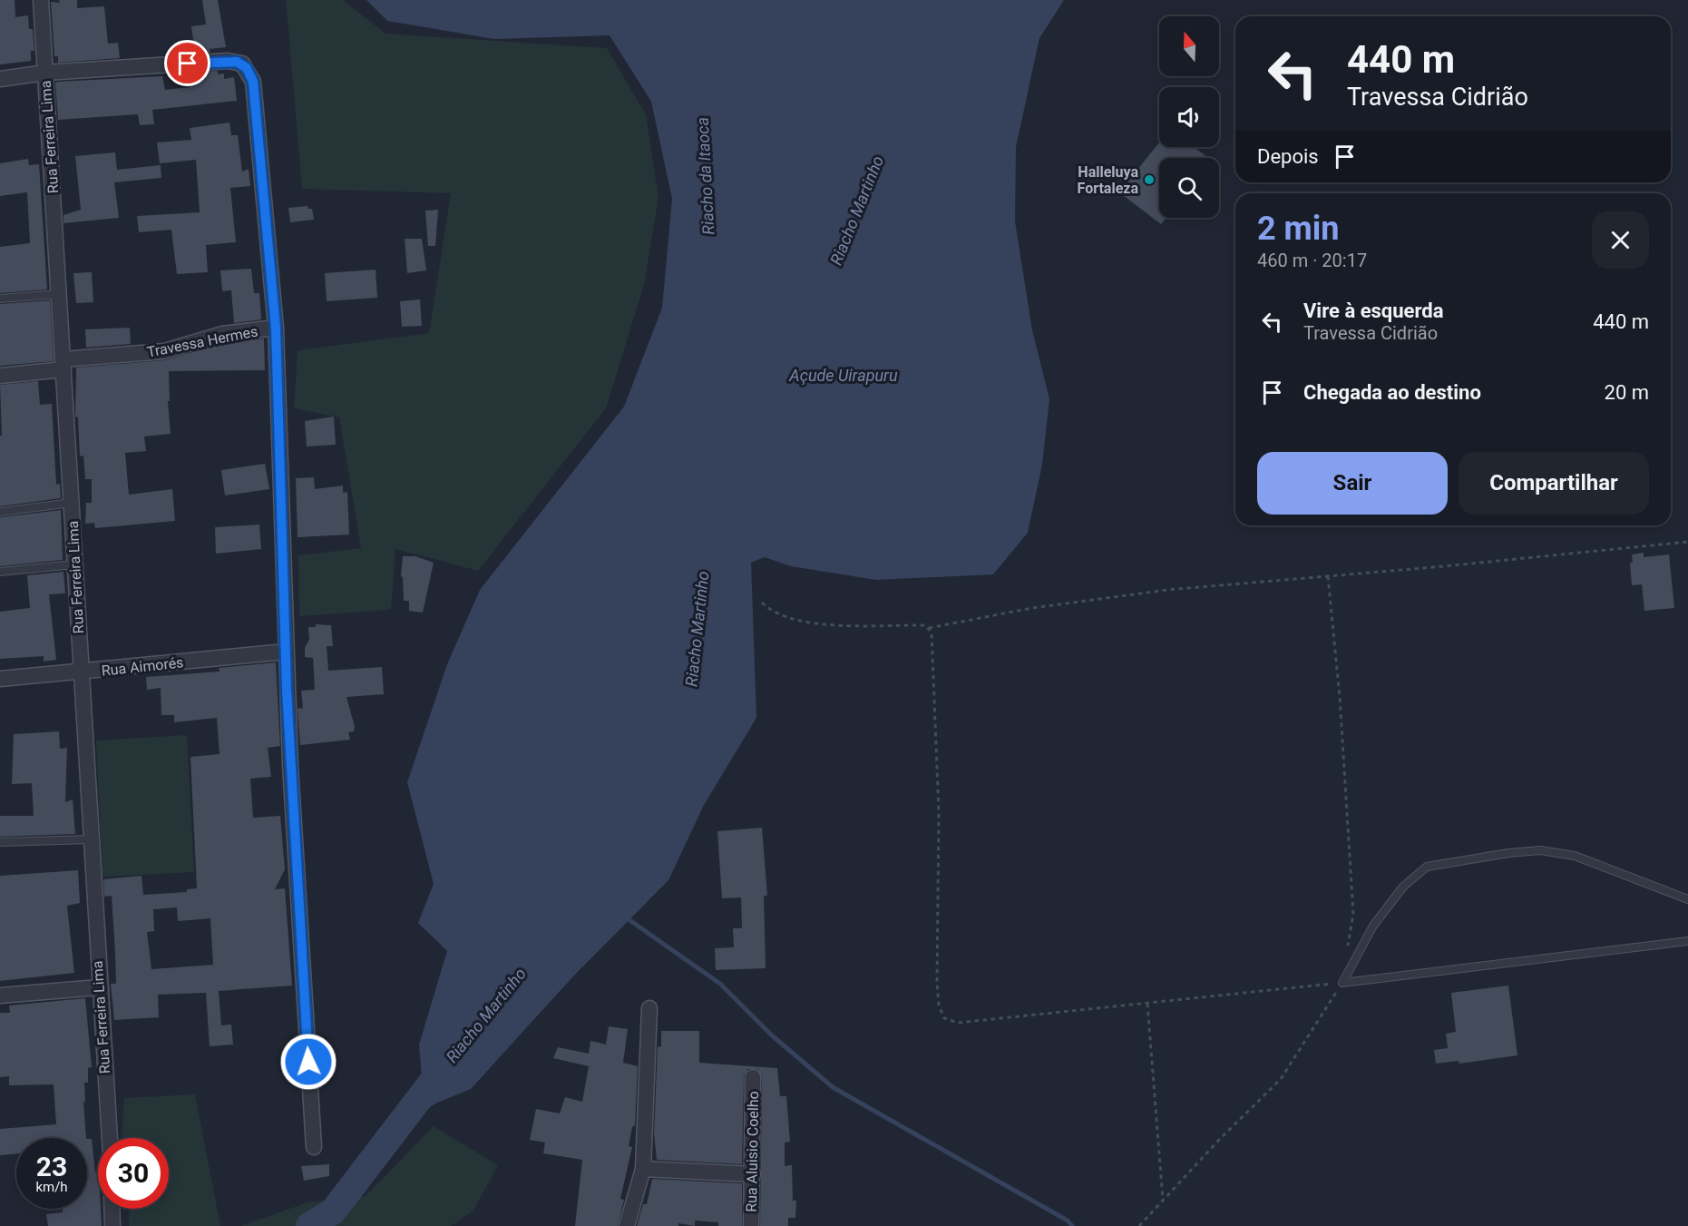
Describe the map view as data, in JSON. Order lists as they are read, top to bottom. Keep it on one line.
{"streets":{"street":["Rua Ferreira Lima","Travessa Hermes","Rua Aimorés","Rua Aluisio Coelho"]},"crossings":[["Rua Ferreira Lima","Travessa Hermes"],["Rua Ferreira Lima","Rua Aimorés"]],"water":["Riacho da Itaoca","Riacho Martinho","Açude Uirapuru"],"places":["Halleluya Fortaleza"],"north":"top","page":{"turn":["440 m","Travessa Cidrião"],"then":"Depois","heading":["2 min","460 m · 20:17"],"list":[{"name":"Vire à esquerda","note":"Travessa Cidrião","value":"440 m"},{"name":"Chegada ao destino","value":"20 m"}],"buttons":["Sair","Compartilhar"],"speed":"23 km/h","limit":"30"}}
